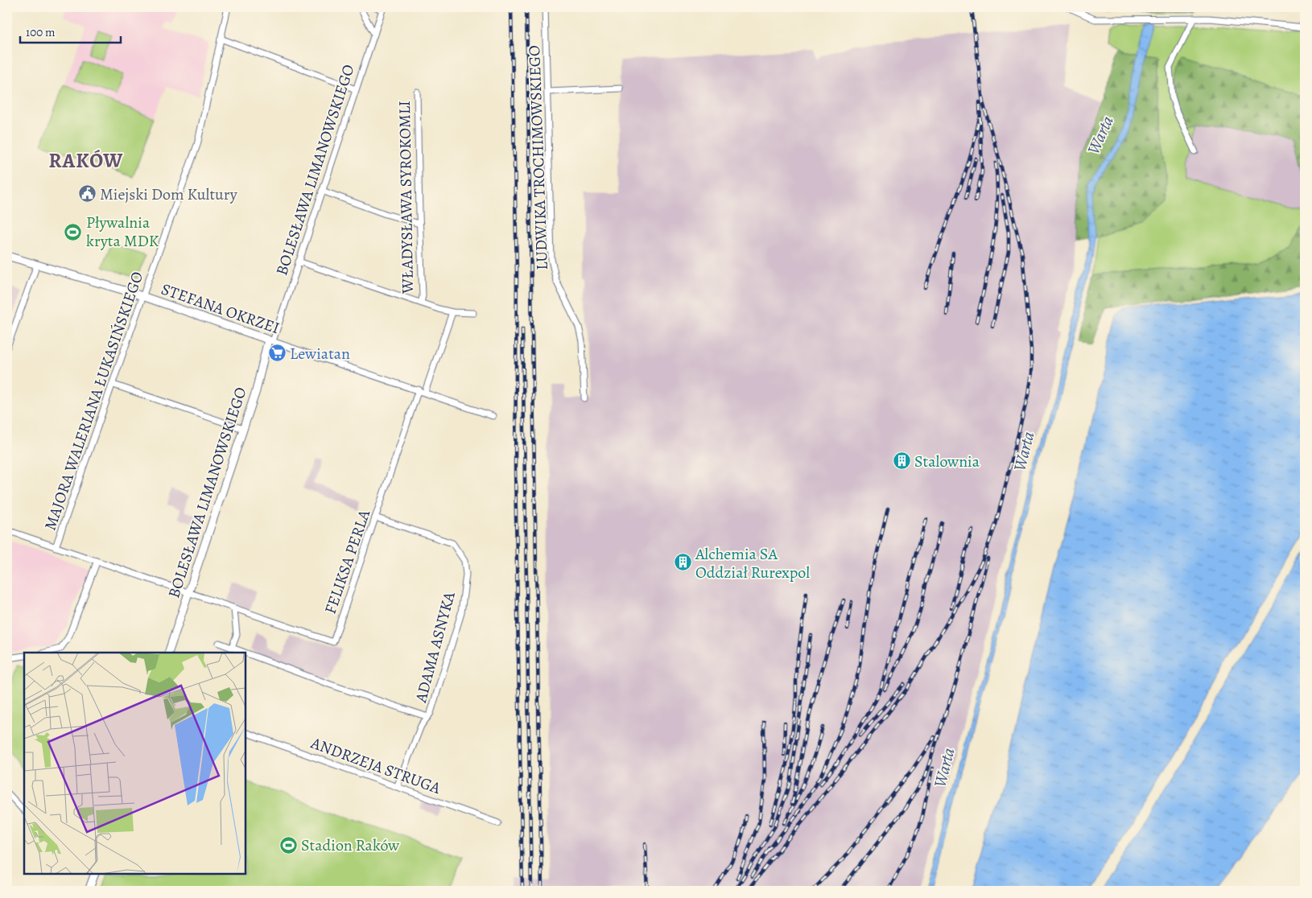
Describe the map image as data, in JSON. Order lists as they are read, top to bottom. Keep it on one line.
{"streets":{"street":["LUDWIKA TROCHIMOWSKIEGO","BOLESŁAWA LIMANOWSKIEGO","WŁADYSŁAWA SYROKOMLI","STEFANA OKRZEI","MAJORA WALERIANA ŁUKASIŃSKIEGO","FELIKSA PERLA","ADAMA ASNYKA","ANDRZEJA STRUGA"]},"crossings":[["BOLESŁAWA LIMANOWSKIEGO","STEFANA OKRZEI"],["BOLESŁAWA LIMANOWSKIEGO","FELIKSA PERLA"],["STEFANA OKRZEI","MAJORA WALERIANA ŁUKASIŃSKIEGO"],["STEFANA OKRZEI","FELIKSA PERLA"],["MAJORA WALERIANA ŁUKASIŃSKIEGO","FELIKSA PERLA"],["FELIKSA PERLA","ADAMA ASNYKA"],["ADAMA ASNYKA","ANDRZEJA STRUGA"]],"districts":["RAKÓW"],"water":["Warta"],"places":{"public building":["Miejski Dom Kultury"],"sports":["Pływalnia kryta MDK","Stadion Raków"],"supermarket":["Lewiatan"],"building":["Stalownia","Alchemia SA Oddział Rurexpol"]},"scale_bar":"100 m"}
